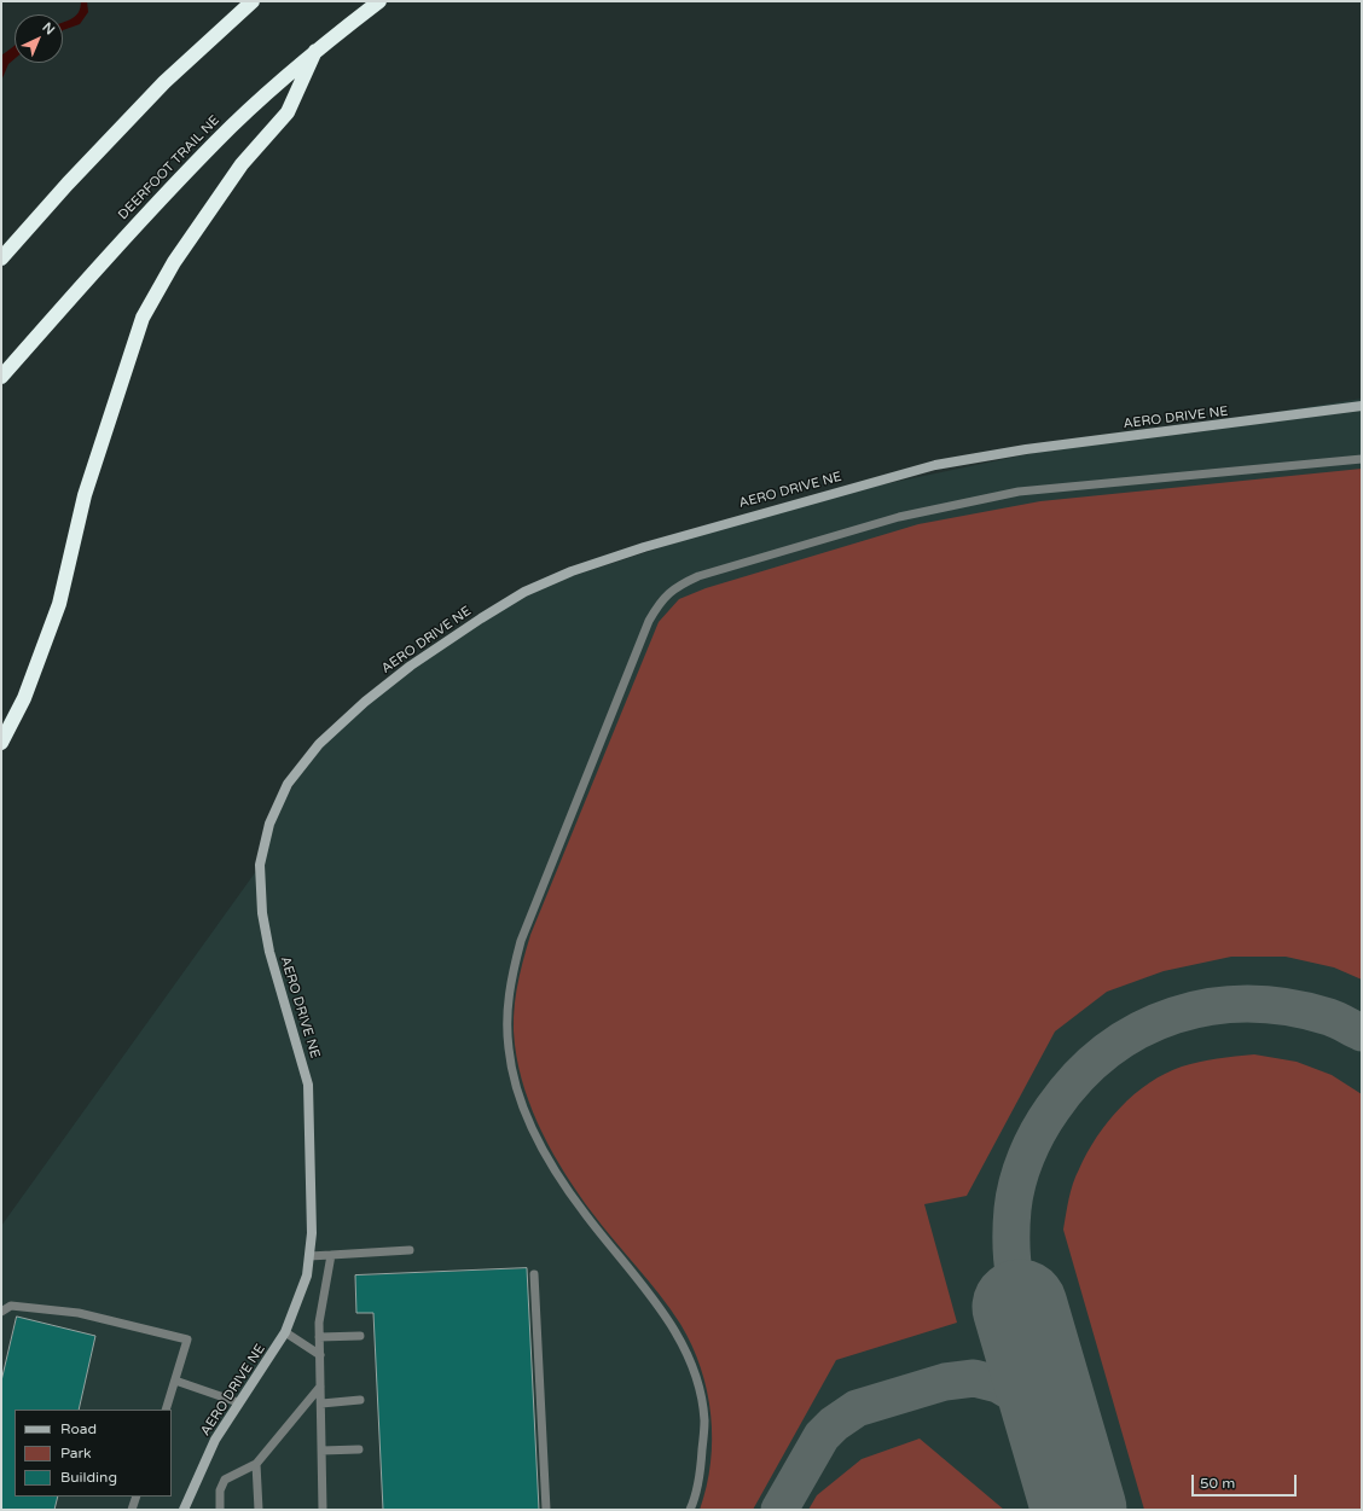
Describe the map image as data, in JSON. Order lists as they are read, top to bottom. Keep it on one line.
{"streets":{"highway":["DEERFOOT TRAIL NE"],"street":["AERO DRIVE NE"]},"legend":["Road","Park","Building"],"scale_bar":"50 m","north":"top right"}
